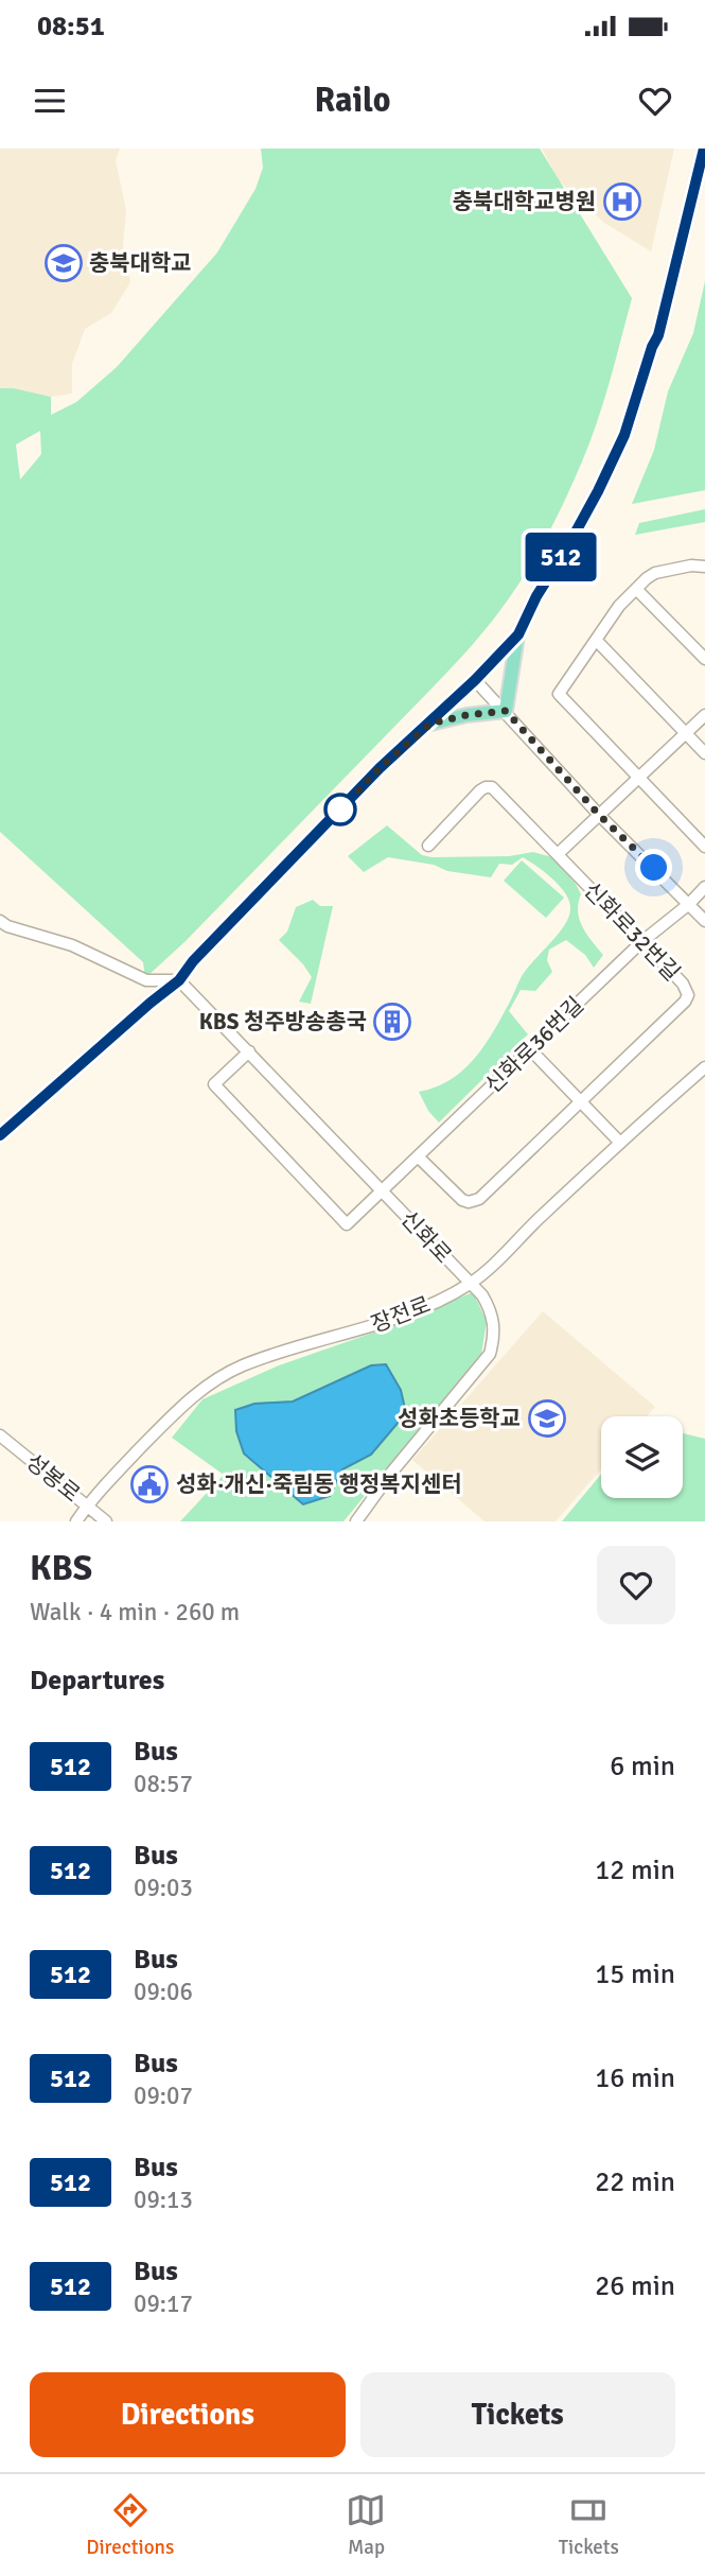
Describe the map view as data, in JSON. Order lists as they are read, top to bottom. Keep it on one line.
{"streets":{"street":["신화로32번길","신화로36번길","신화로","장전로","성봉로"]},"crossings":[["신화로32번길","신화로36번길"],["신화로36번길","신화로"],["신화로","장전로"],["장전로","성봉로"]],"places":{"hospital":["충북대학교병원"],"school or university":["충북대학교","성화초등학교"],"building":["KBS 청주방송총국"],"public building":["성화·개신·죽림동 행정복지센터"]},"lines":["bus line 512"],"page":{"status":"08:51","header":"Railo","on_map":"512","heading":[["KBS","Walk · 4 min · 260 m"],"Departures"],"list":[{"mark":"512","name":"Bus","note":"08:57","value":"6 min"},{"mark":"512","name":"Bus","note":"09:03","value":"12 min"},{"mark":"512","name":"Bus","note":"09:06","value":"15 min"},{"mark":"512","name":"Bus","note":"09:07","value":"16 min"},{"mark":"512","name":"Bus","note":"09:13","value":"22 min"},{"mark":"512","name":"Bus","note":"09:17","value":"26 min"}],"buttons":["Directions","Tickets"],"tabs":["Directions","Map","Tickets"]}}
